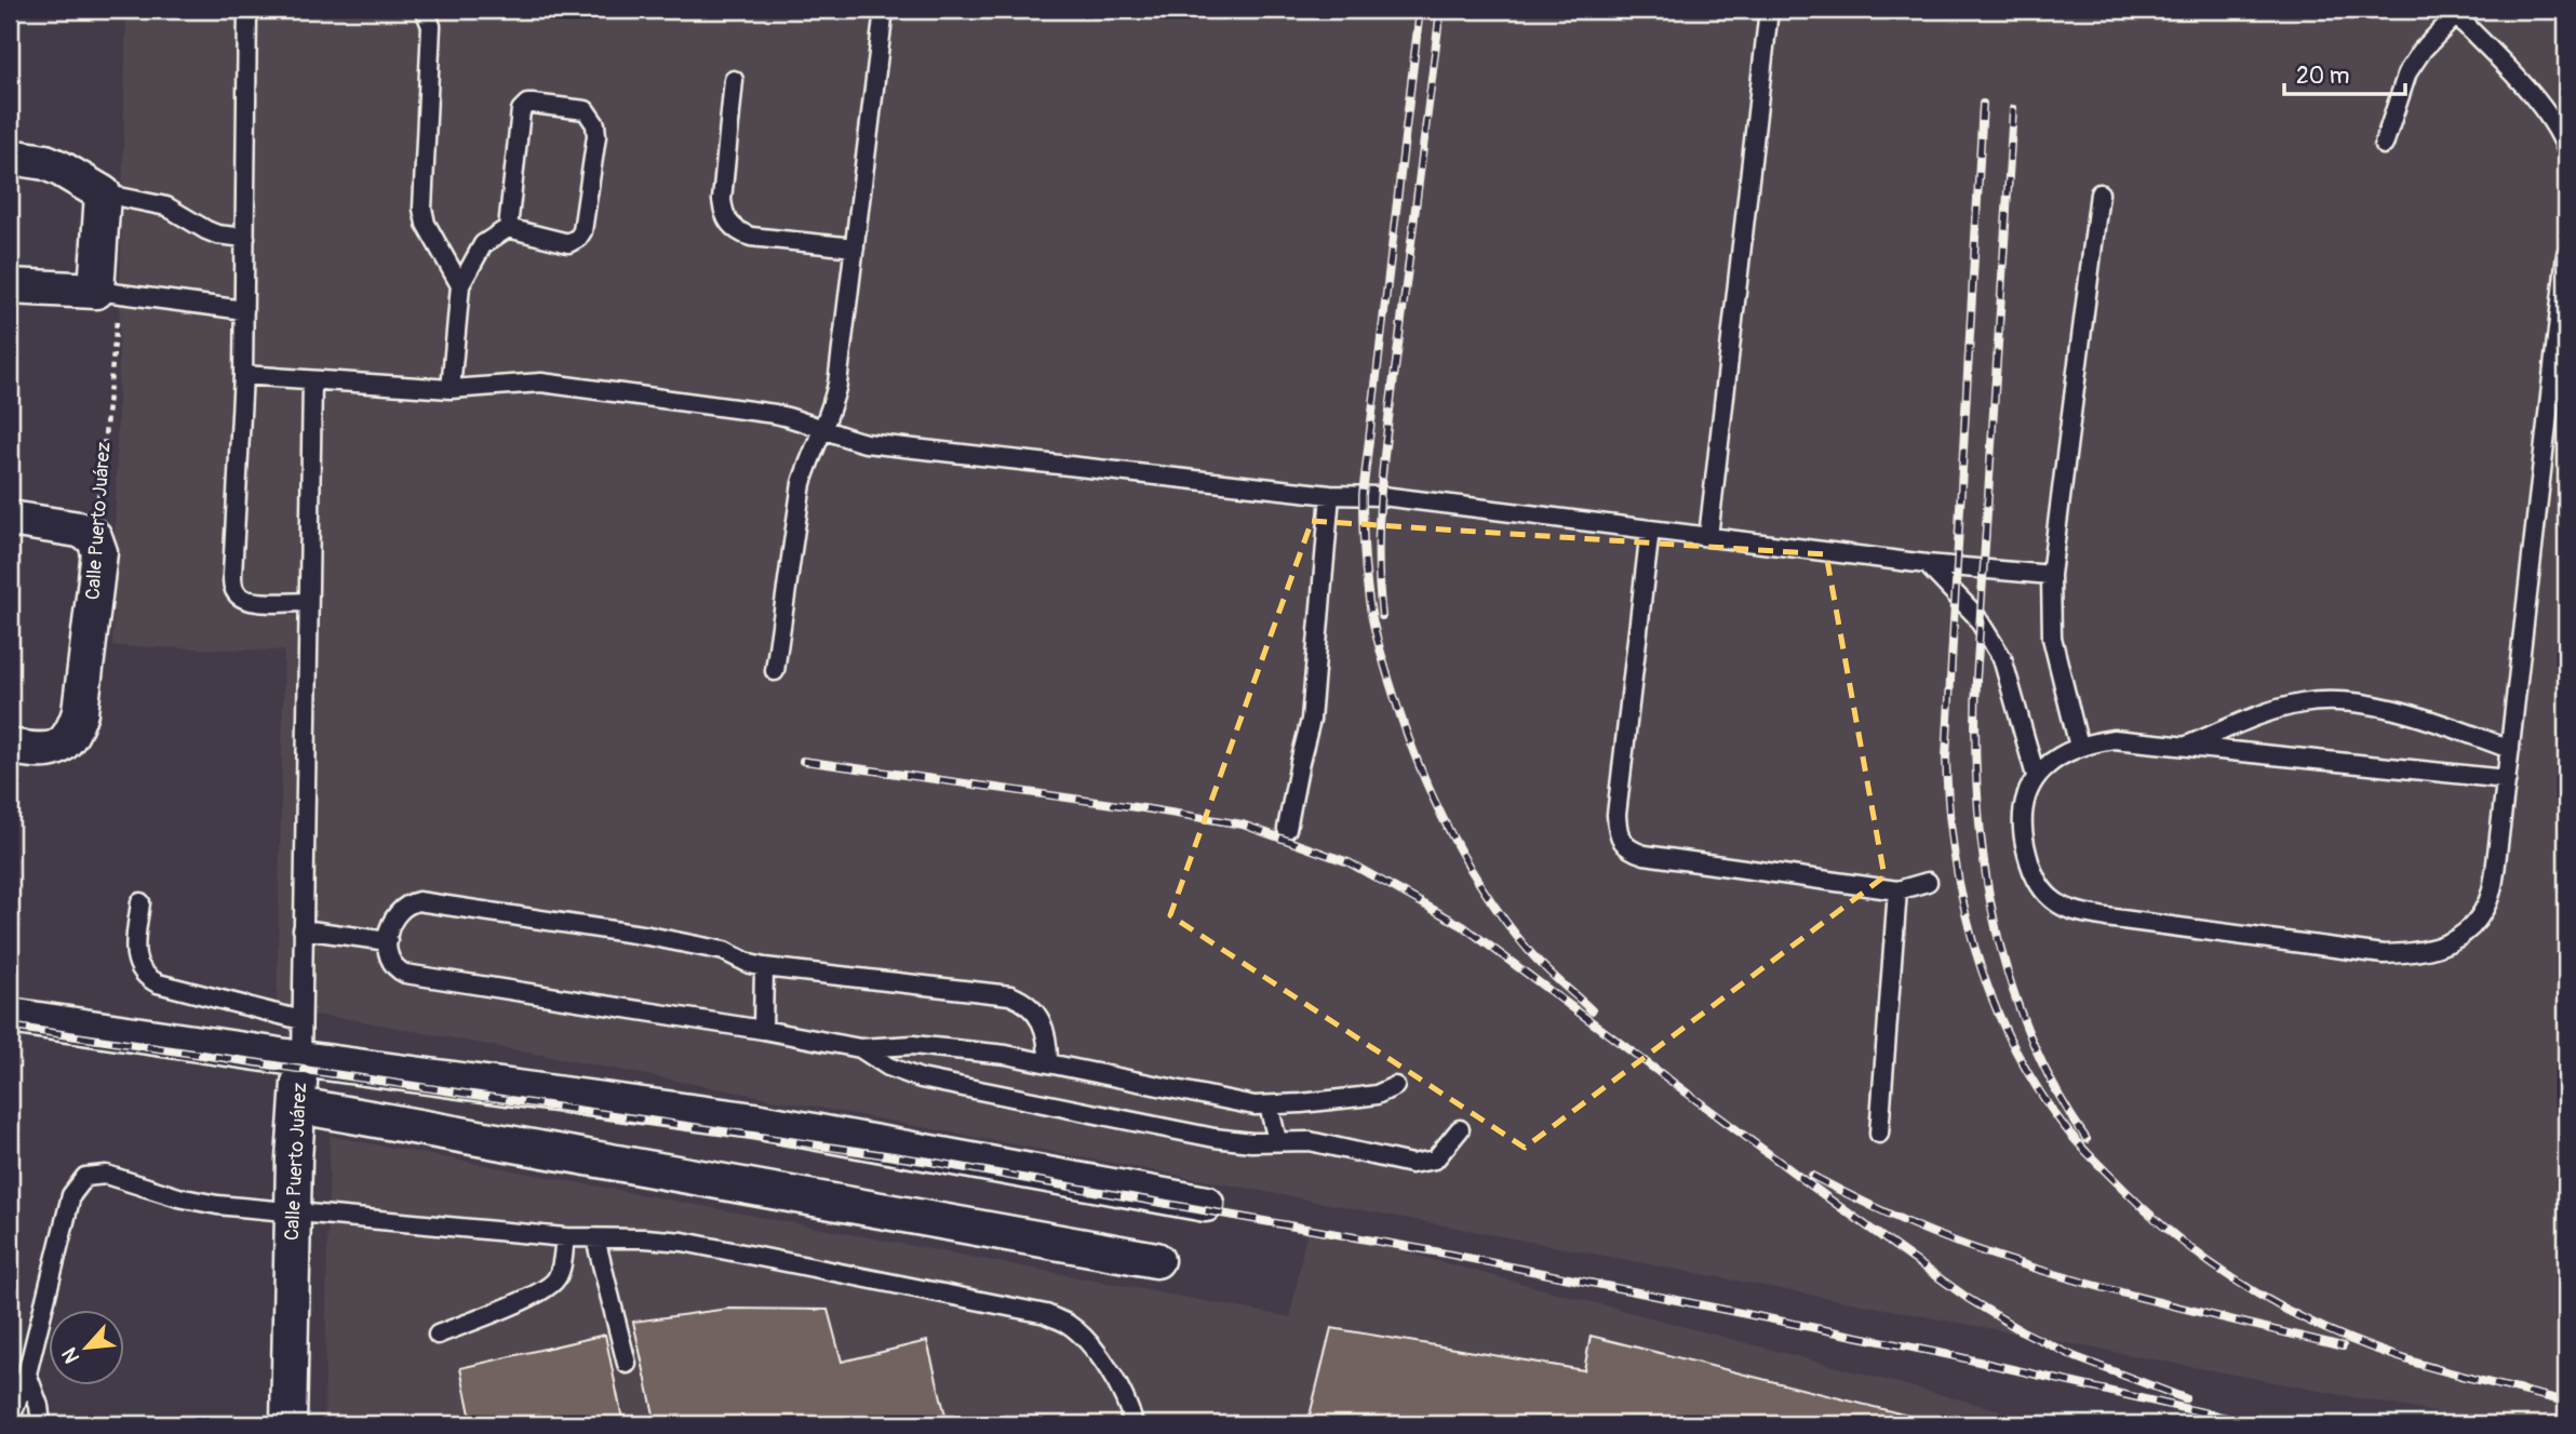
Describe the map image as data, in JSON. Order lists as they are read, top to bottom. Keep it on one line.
{"streets":{"street":["Calle Puerto Juárez"]},"scale_bar":"20 m","north":"bottom left"}
